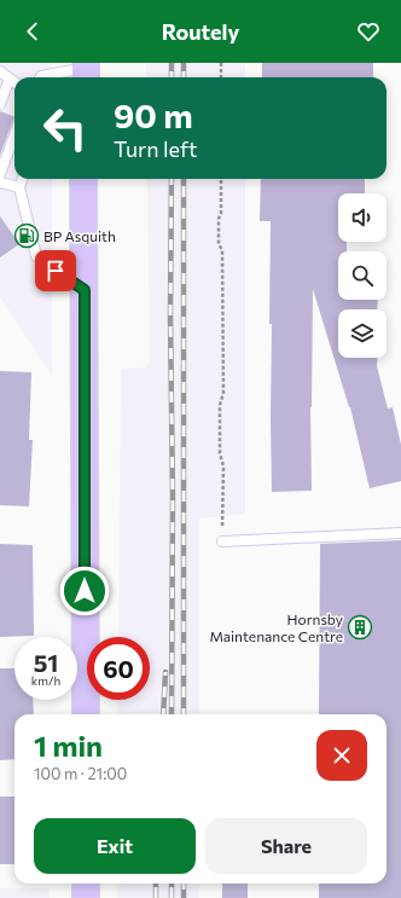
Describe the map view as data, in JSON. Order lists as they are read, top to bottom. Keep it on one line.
{"places":{"fuel station":["BP Asquith"],"building":["Hornsby Maintenance Centre"]},"page":{"header":"Routely","turn":["90 m","Turn left"],"speed":"51 km/h","limit":"60","heading":["1 min","100 m · 21:00"],"buttons":["Exit","Share"]}}
